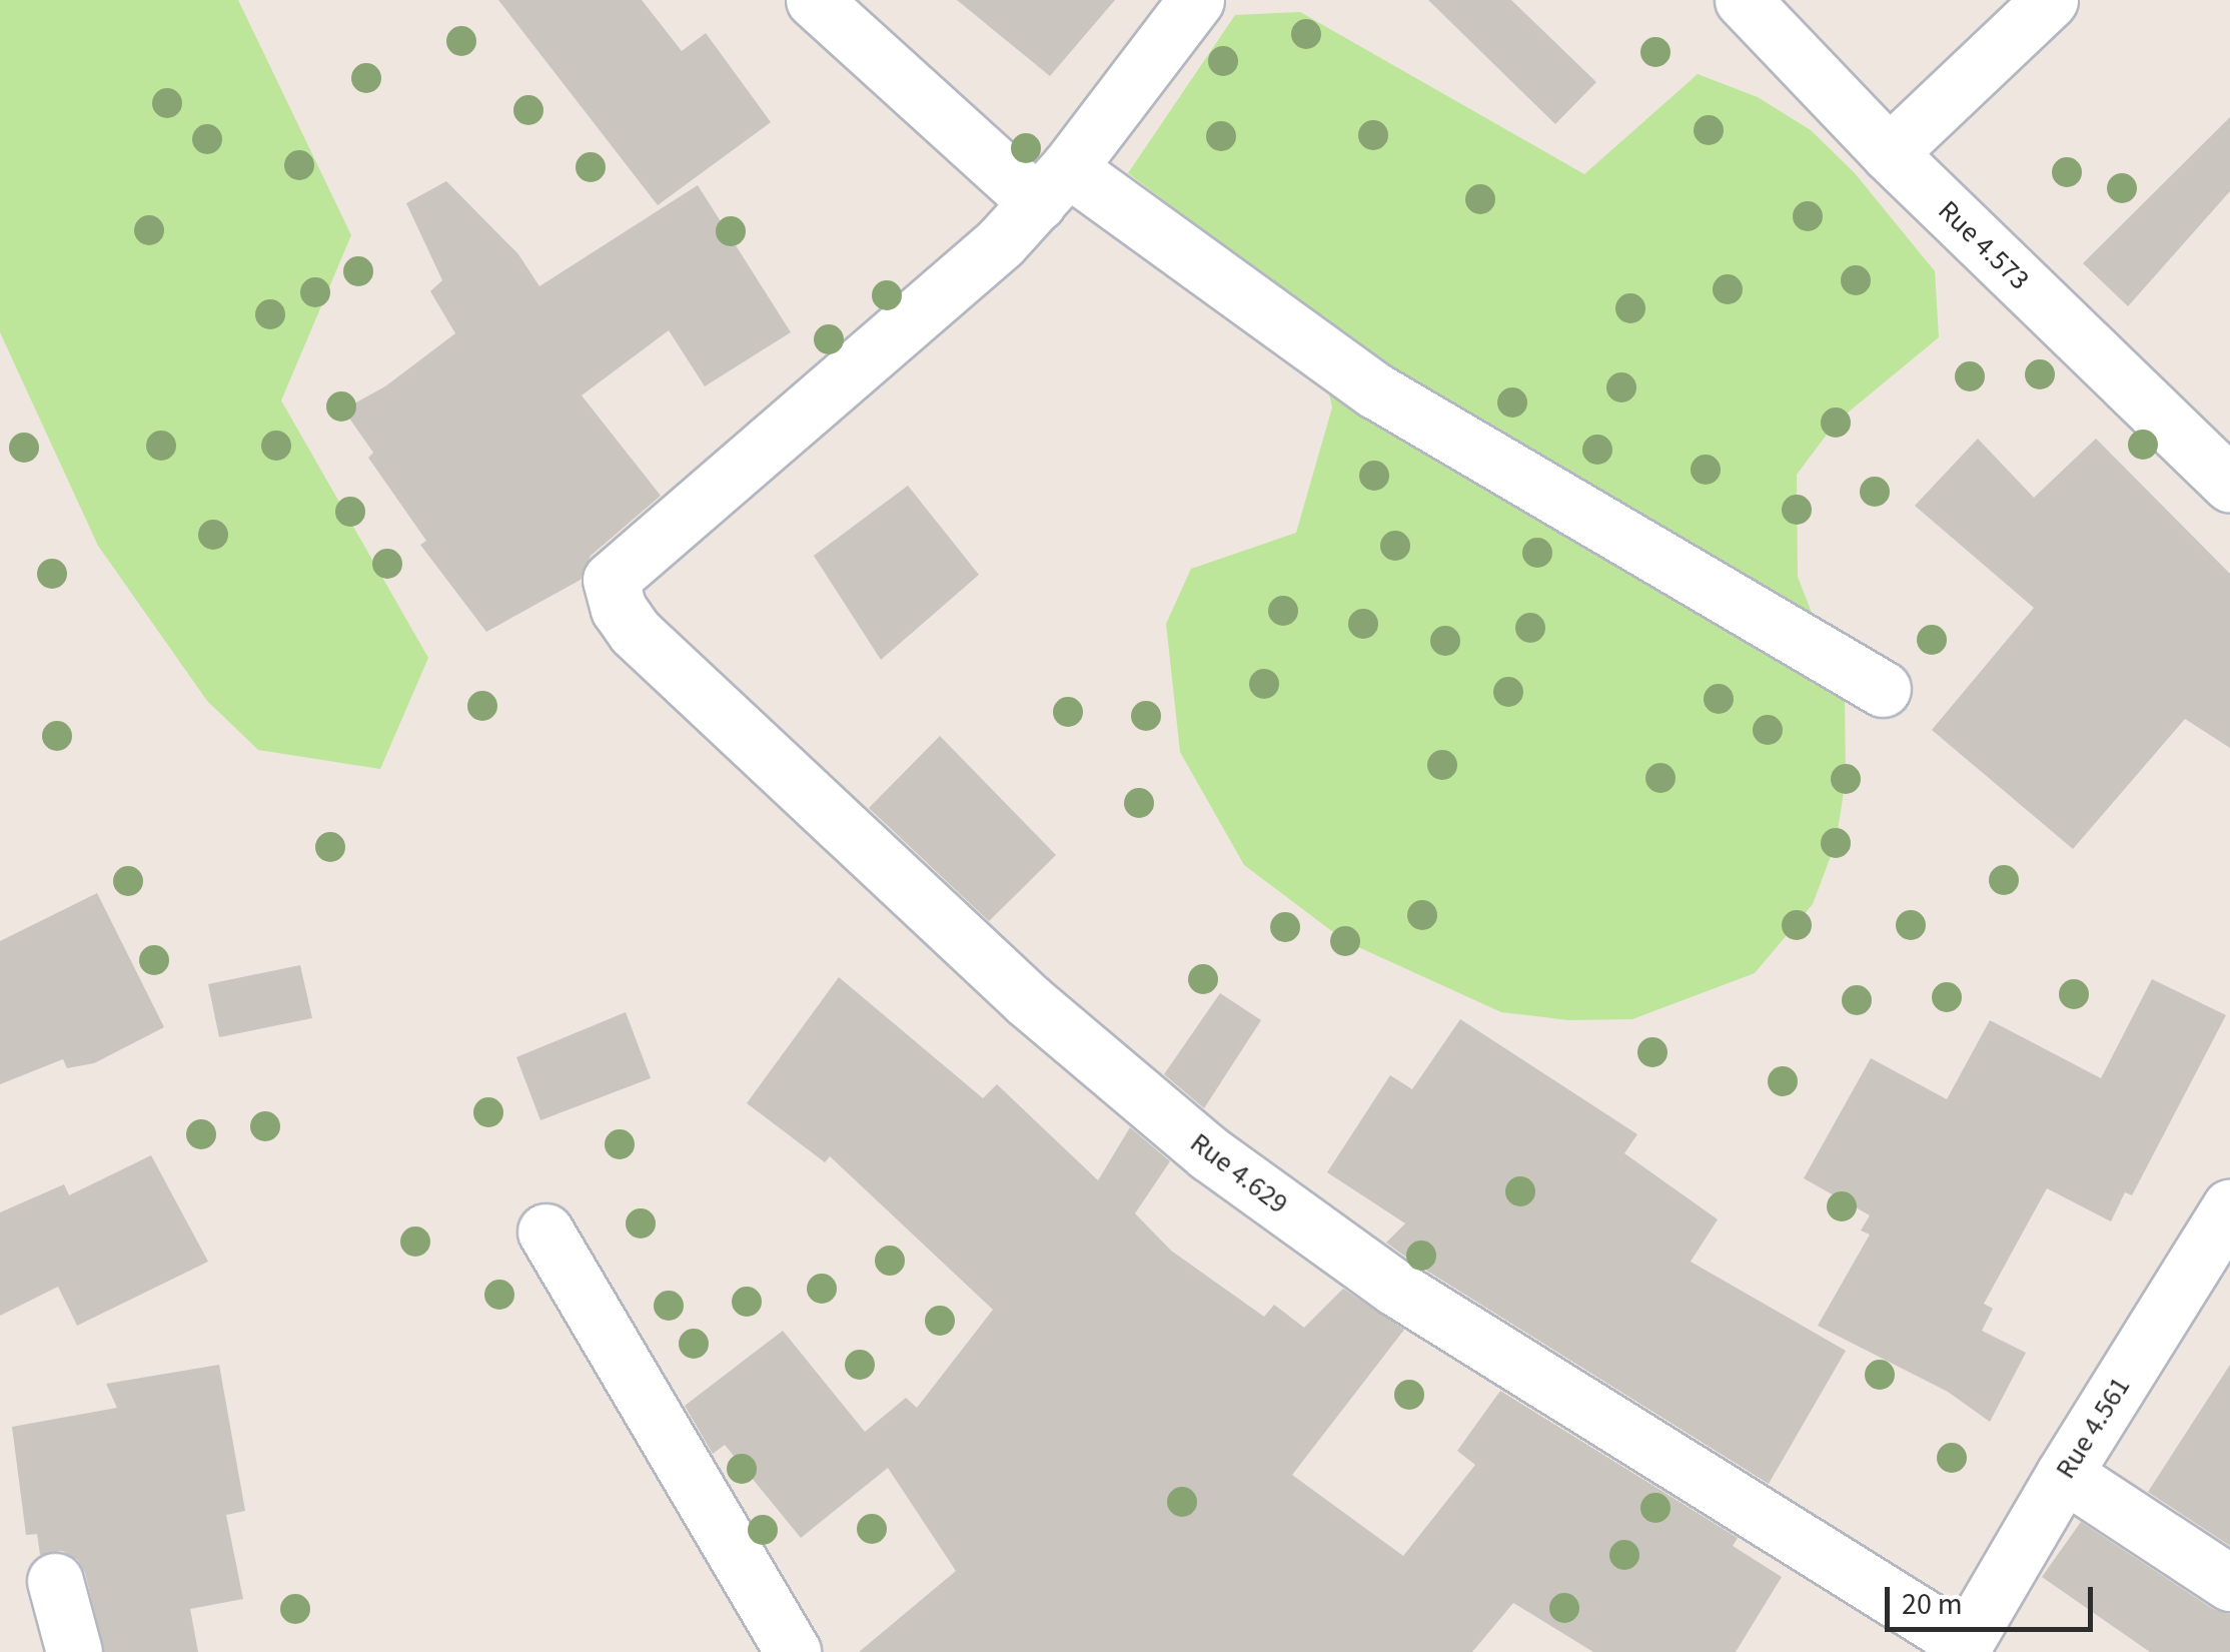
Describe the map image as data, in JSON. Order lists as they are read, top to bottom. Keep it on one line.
{"streets":{"street":["Rue 4.573","Rue 4.629","Rue 4.561"]},"crossings":[["Rue 4.629","Rue 4.561"]],"scale_bar":"20 m"}
